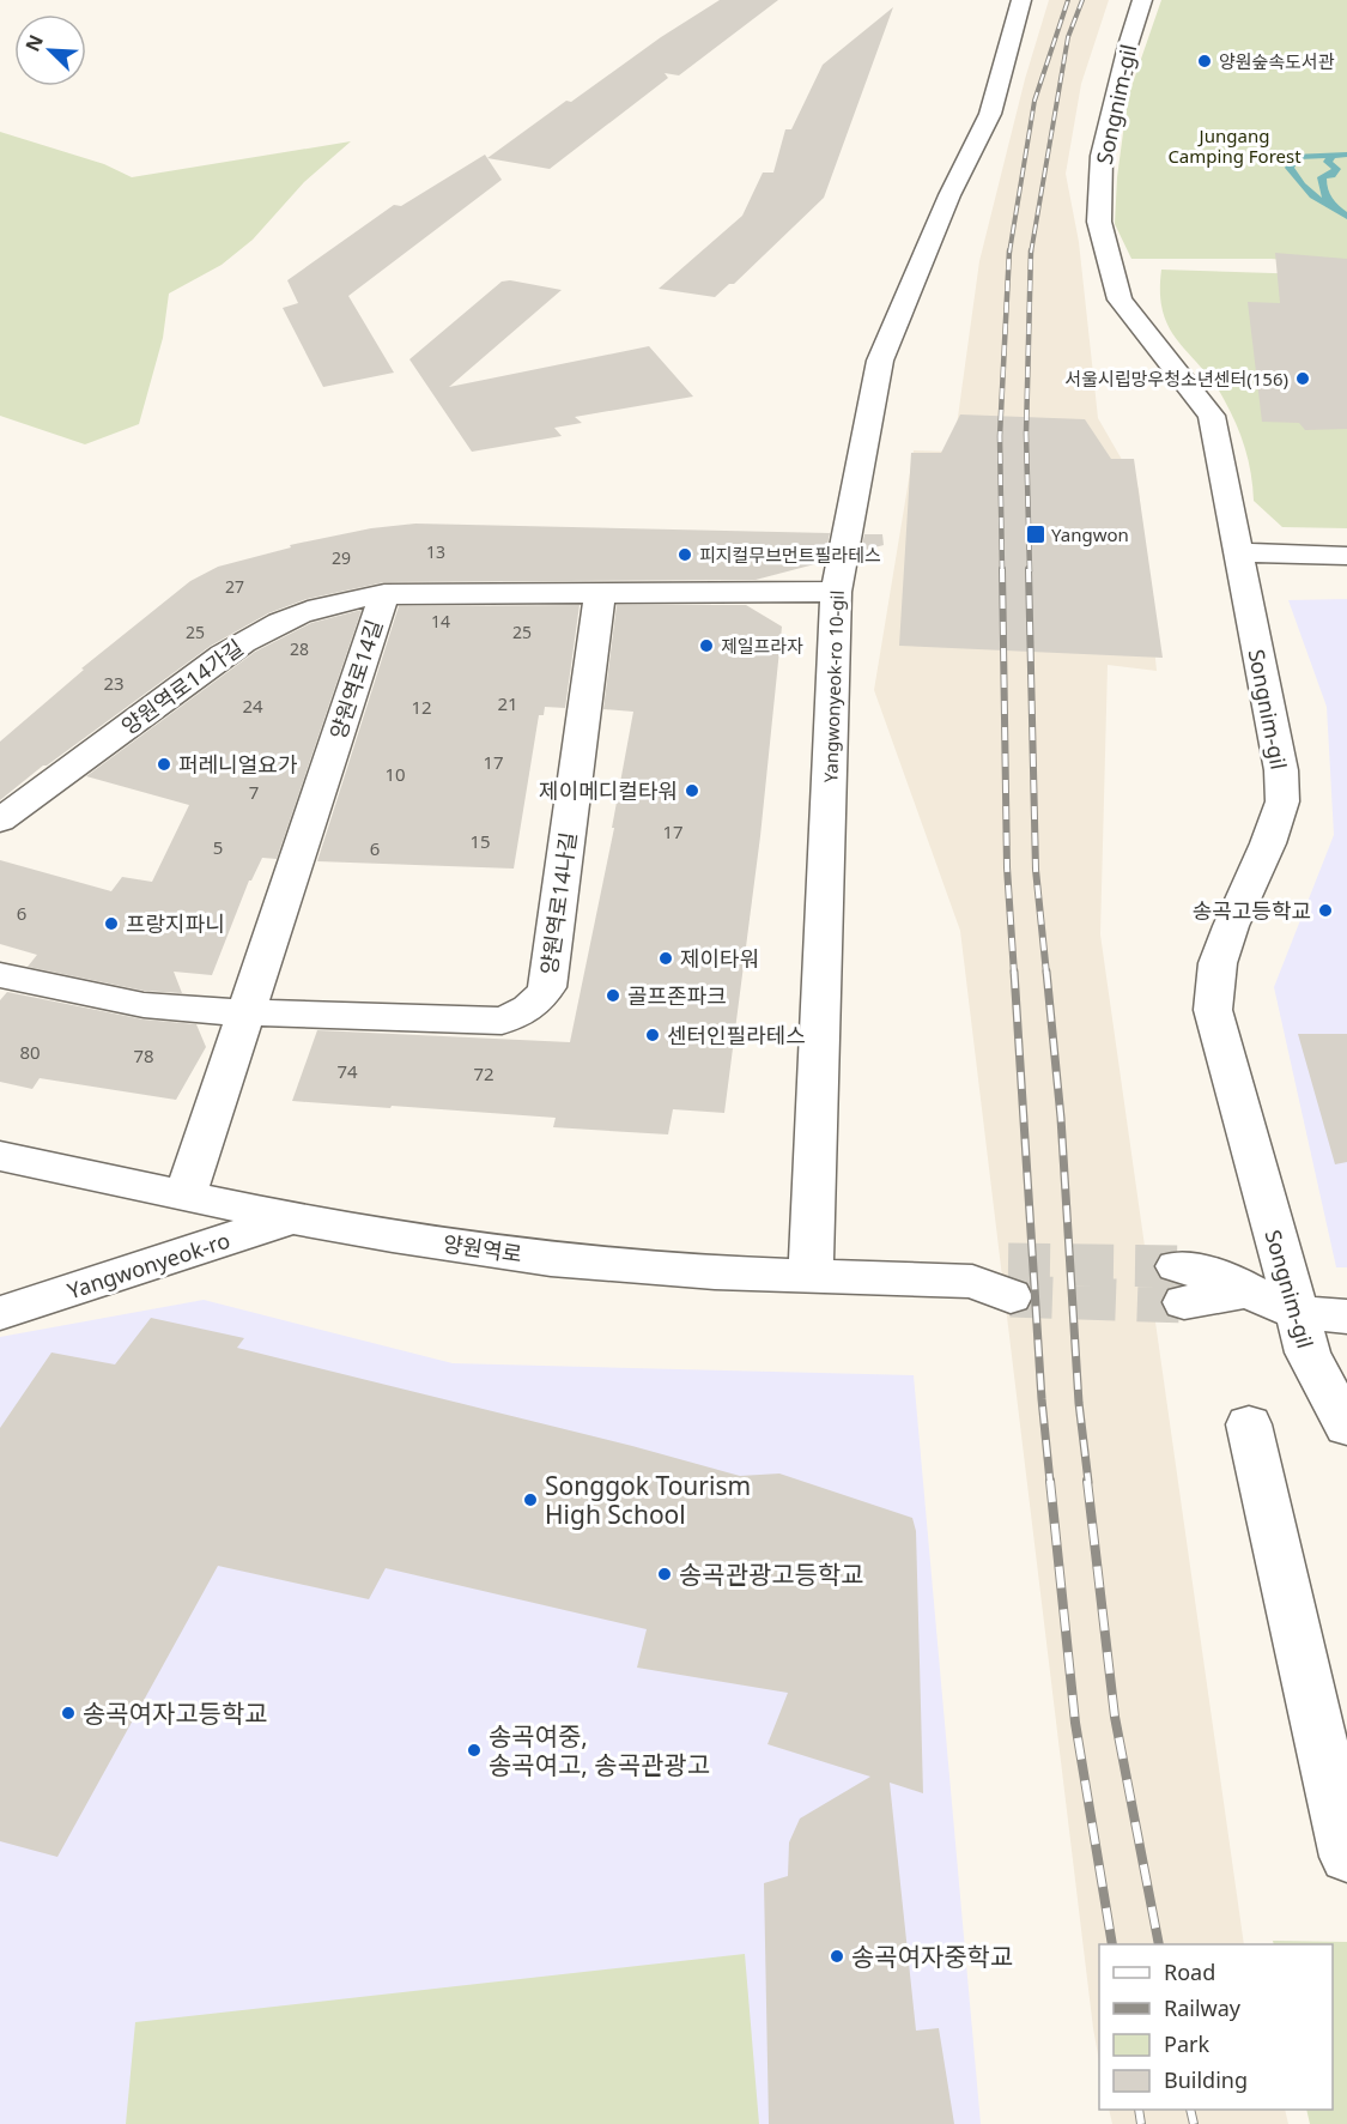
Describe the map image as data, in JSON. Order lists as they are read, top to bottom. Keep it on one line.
{"streets":{"street":["Songnim-gil","양원역로14길","양원역로14가길","Yangwonyeok-ro 10-gil","양원역로14나길","양원역로","Yangwonyeok-ro"]},"crossings":[["양원역로14길","양원역로14가길"],["양원역로14길","Yangwonyeok-ro 10-gil"],["양원역로14길","양원역로14나길"],["양원역로14길","양원역로"],["Yangwonyeok-ro 10-gil","양원역로"],["양원역로","Yangwonyeok-ro"]],"parks":["Jungang Camping Forest"],"places":{"other":["양원숲속도서관","서울시립망우청소년센터(156)","피지컬무브먼트필라테스","제일프라자","퍼레니얼요가","제이메디컬타워","송곡고등학교","프랑지파니","제이타워","골프존파크","센터인필라테스","Songgok Tourism High School","송곡관광고등학교","송곡여자고등학교","송곡여중, 송곡여고, 송곡관광고","송곡여자중학교"],"transit":["Yangwon"]},"house_numbers":["13","29","27","14","25","25","28","23","21","24","12","17","10","7","17","15","5","6","6","80","78","74","72"],"legend":["Road","Railway","Park","Building"],"north":"top left"}
